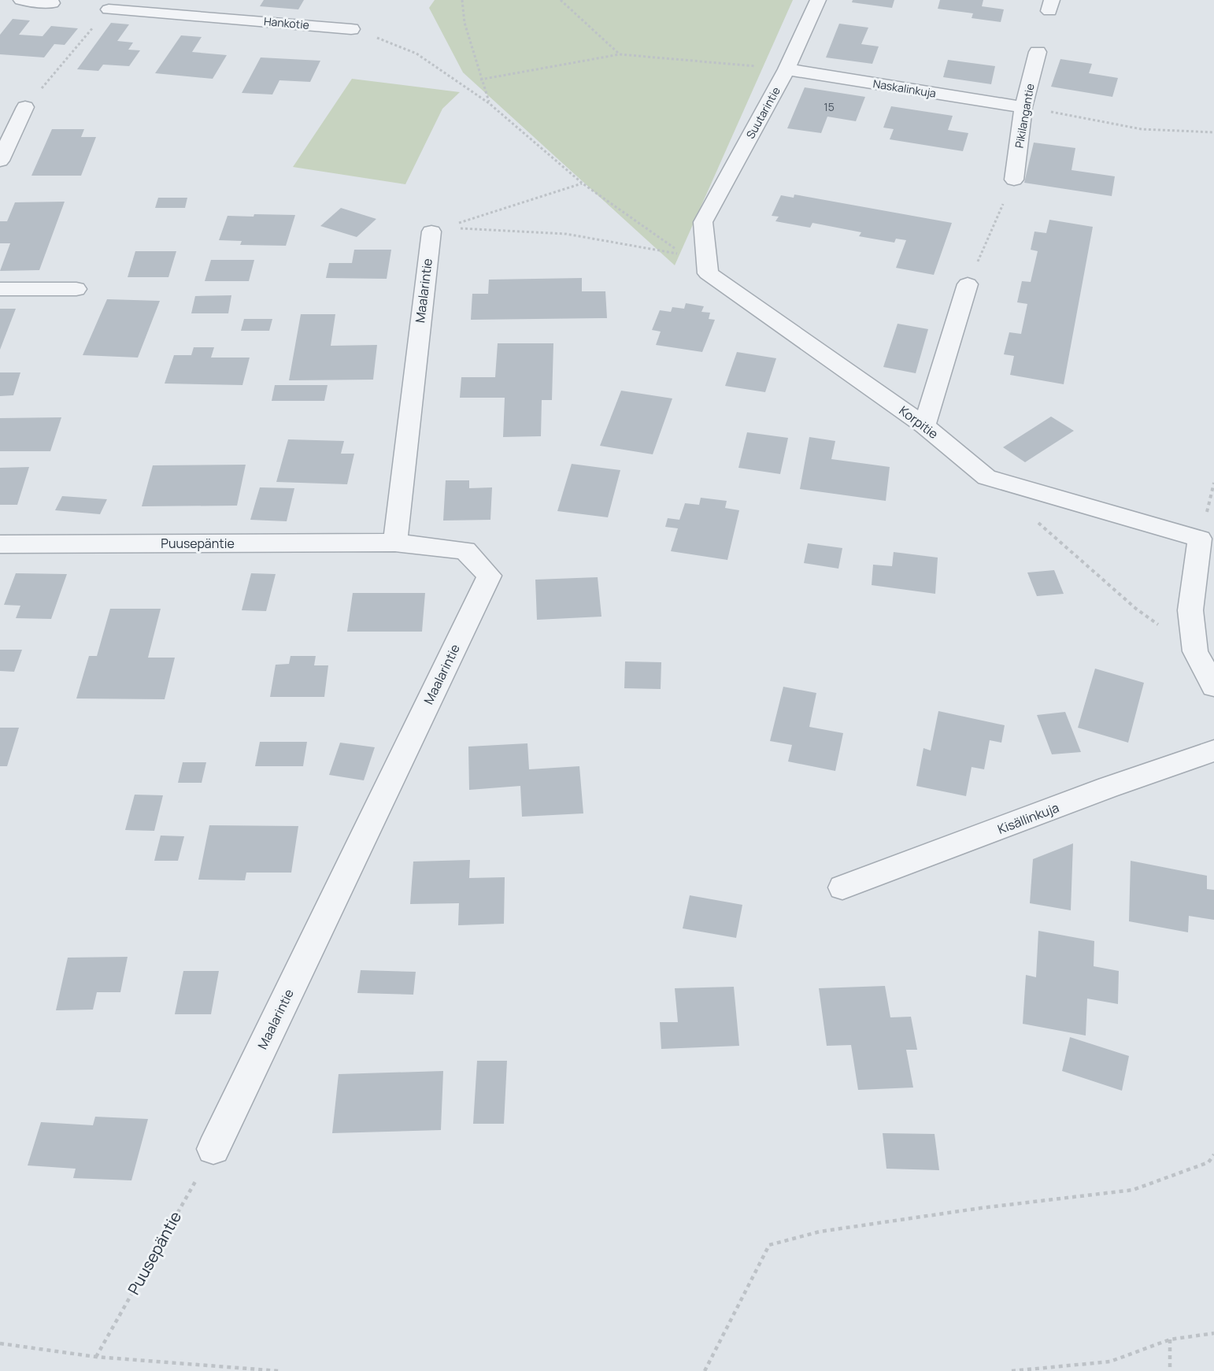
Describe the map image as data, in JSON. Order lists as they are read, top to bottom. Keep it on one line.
{"streets":{"street":["Hankotie","Naskalinkuja","Suutarintie","Pikilangantie","Maalarintie","Korpitie","Puusepäntie","Kisällinkuja"]},"crossings":[["Naskalinkuja","Suutarintie"],["Naskalinkuja","Pikilangantie"],["Suutarintie","Korpitie"],["Maalarintie","Puusepäntie"]],"house_numbers":["15"]}
